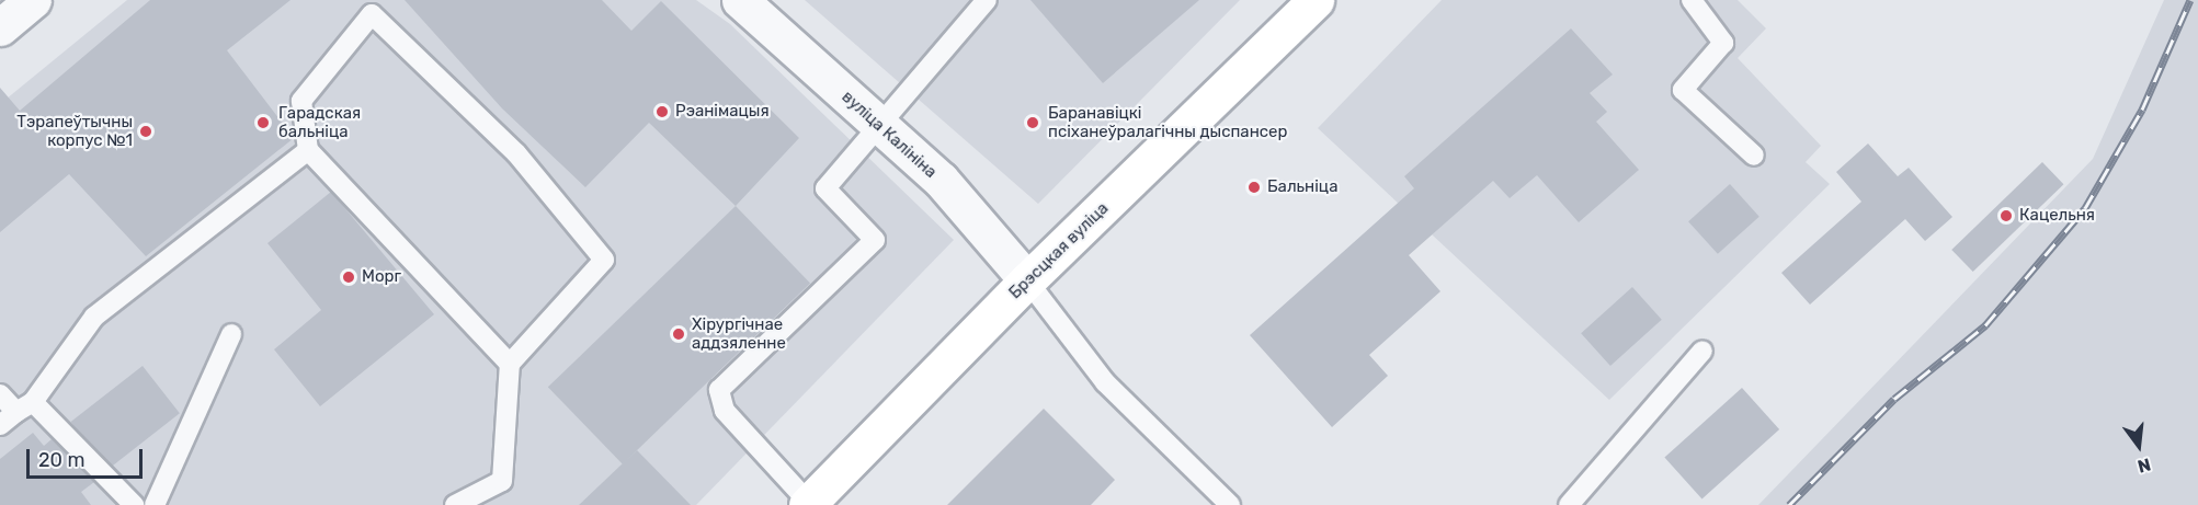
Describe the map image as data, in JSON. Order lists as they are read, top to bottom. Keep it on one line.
{"streets":{"main road":["Брэсцкая вуліца"],"street":["вуліца Калініна"]},"crossings":[["вуліца Калініна","Брэсцкая вуліца"]],"places":["Рэанімацыя","Гарадская бальніца","Баранавіцкі псіханеўралагічны дыспансер","Тэрапеўтычны корпус №1","Бальніца","Кацельня","Морг","Хірургічнае аддзяленне"],"scale_bar":"20 m","north":"bottom"}
